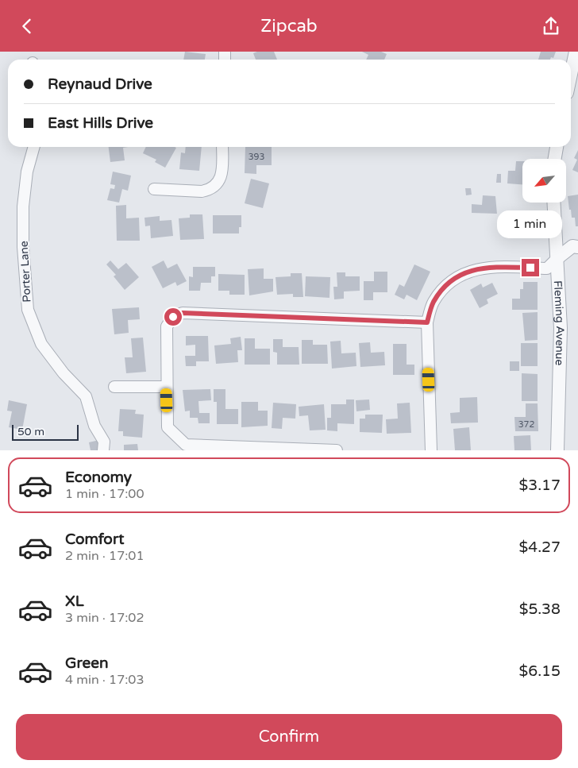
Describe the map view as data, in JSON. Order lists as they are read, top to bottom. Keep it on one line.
{"streets":{"street":["Porter Lane","Fleming Avenue"]},"house_numbers":["393","372"],"scale_bar":"50 m","north":"bottom left","page":{"header":"Zipcab","banner":["Reynaud Drive","East Hills Drive"],"bubble":"1 min","scale":"50 m","list":[{"name":"Economy","note":"1 min · 17:00","value":"$3.17"},{"name":"Comfort","note":"2 min · 17:01","value":"$4.27"},{"name":"XL","note":"3 min · 17:02","value":"$5.38"},{"name":"Green","note":"4 min · 17:03","value":"$6.15"}],"buttons":"Confirm"}}
